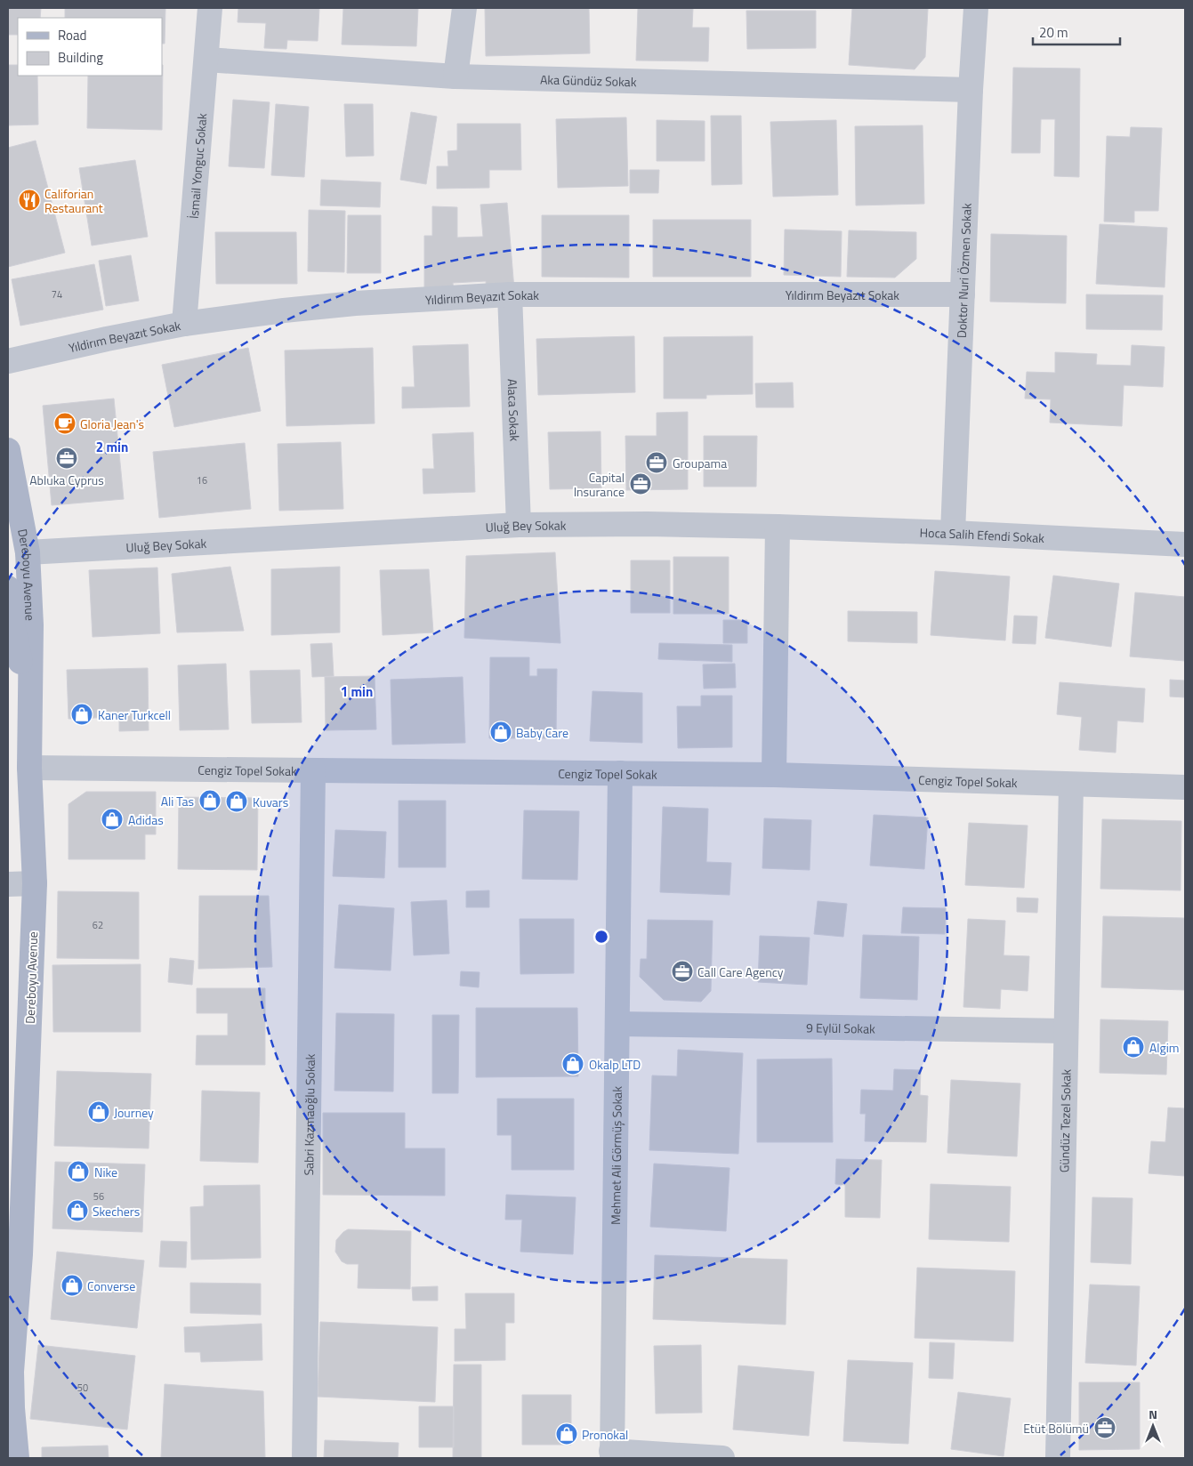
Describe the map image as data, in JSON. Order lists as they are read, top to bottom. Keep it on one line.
{"streets":{"main road":["Dereboyu Avenue"],"street":["Aka Gündüz Sokak","İsmail Yonguc Sokak","Doktor Nuri Özmen Sokak","Yıldirım Beyazıt Sokak","Alaca Sokak","Uluğ Bey Sokak","Hoca Salih Efendi Sokak","Cengiz Topel Sokak","9 Eylül Sokak","Sabri Kazmaoğlu Sokak","Gündüz Tezel Sokak","Mehmet Ali Görmüş Sokak"]},"crossings":[["Aka Gündüz Sokak","İsmail Yonguc Sokak"],["Aka Gündüz Sokak","Doktor Nuri Özmen Sokak"],["İsmail Yonguc Sokak","Yıldirım Beyazıt Sokak"],["Doktor Nuri Özmen Sokak","Yıldirım Beyazıt Sokak"],["Doktor Nuri Özmen Sokak","Hoca Salih Efendi Sokak"],["Yıldirım Beyazıt Sokak","Alaca Sokak"],["Alaca Sokak","Uluğ Bey Sokak"],["Uluğ Bey Sokak","Hoca Salih Efendi Sokak"],["Uluğ Bey Sokak","Dereboyu Avenue"],["Dereboyu Avenue","Cengiz Topel Sokak"],["Cengiz Topel Sokak","Sabri Kazmaoğlu Sokak"],["Cengiz Topel Sokak","Gündüz Tezel Sokak"],["Cengiz Topel Sokak","Mehmet Ali Görmüş Sokak"],["9 Eylül Sokak","Gündüz Tezel Sokak"],["9 Eylül Sokak","Mehmet Ali Görmüş Sokak"]],"places":{"restaurant":["Califorian Restaurant"],"cafe":["Gloria Jean's"],"office":["Abluka Cyprus","Groupama","Capital Insurance","Call Care Agency","Etüt Bölümü"],"shop":["Kaner Turkcell","Baby Care","Ali Tas","Kuvars","Adidas","Algim","Okalp LTD","Journey","Nike","Skechers","Converse","Pronokal"]},"house_numbers":["74","16","62","56","50"],"legend":["Road","Building"],"scale_bar":"20 m","north":"top","rings":["2 min","1 min"]}
